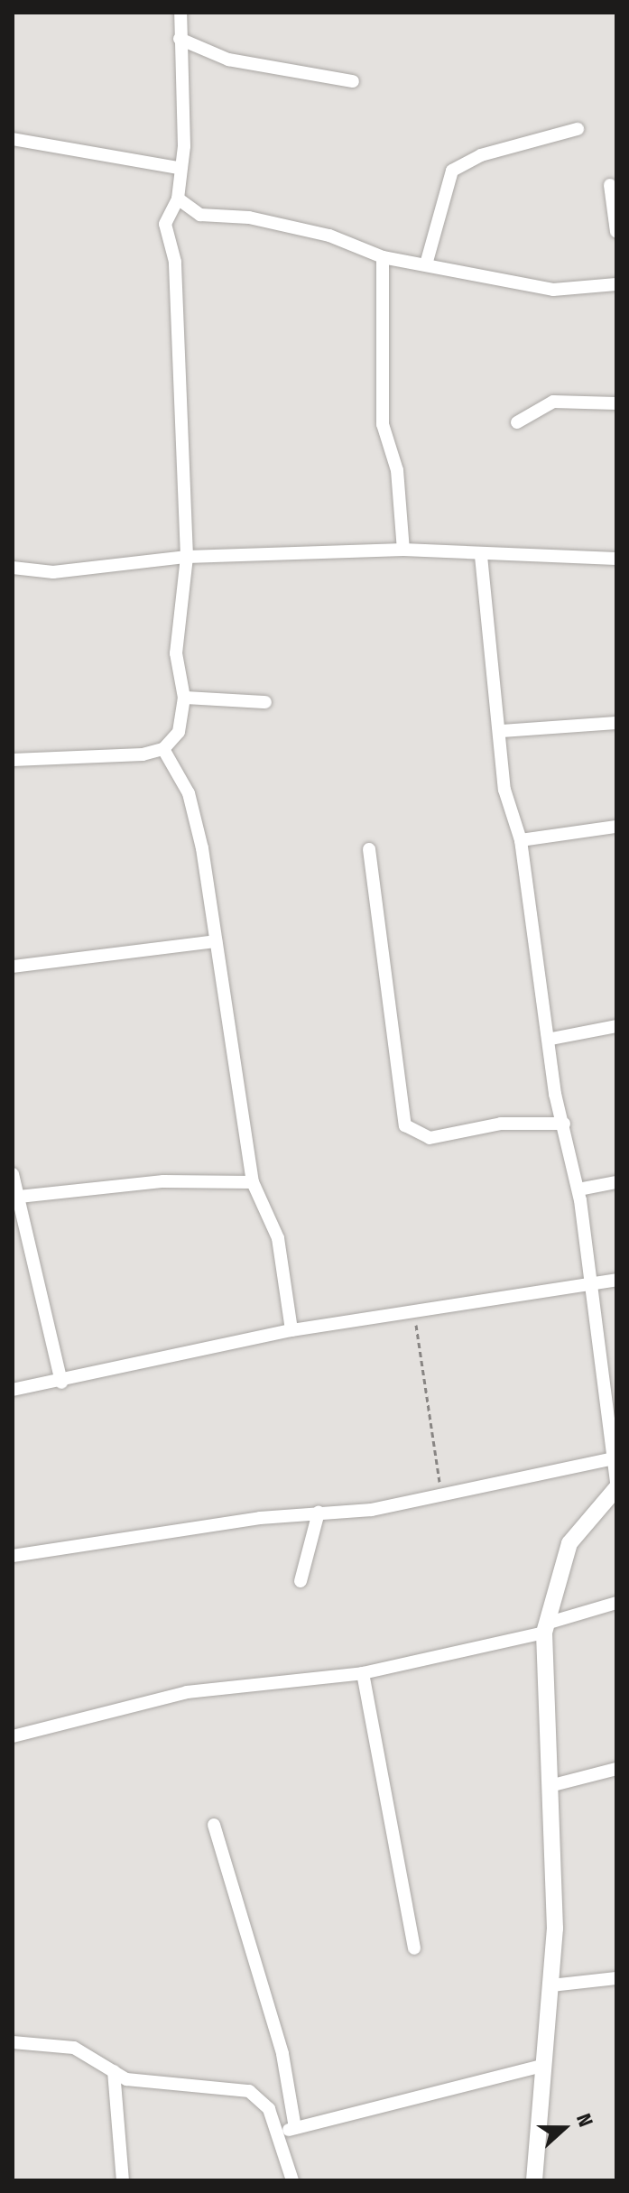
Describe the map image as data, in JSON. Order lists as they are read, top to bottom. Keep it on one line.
{"north":"right"}
